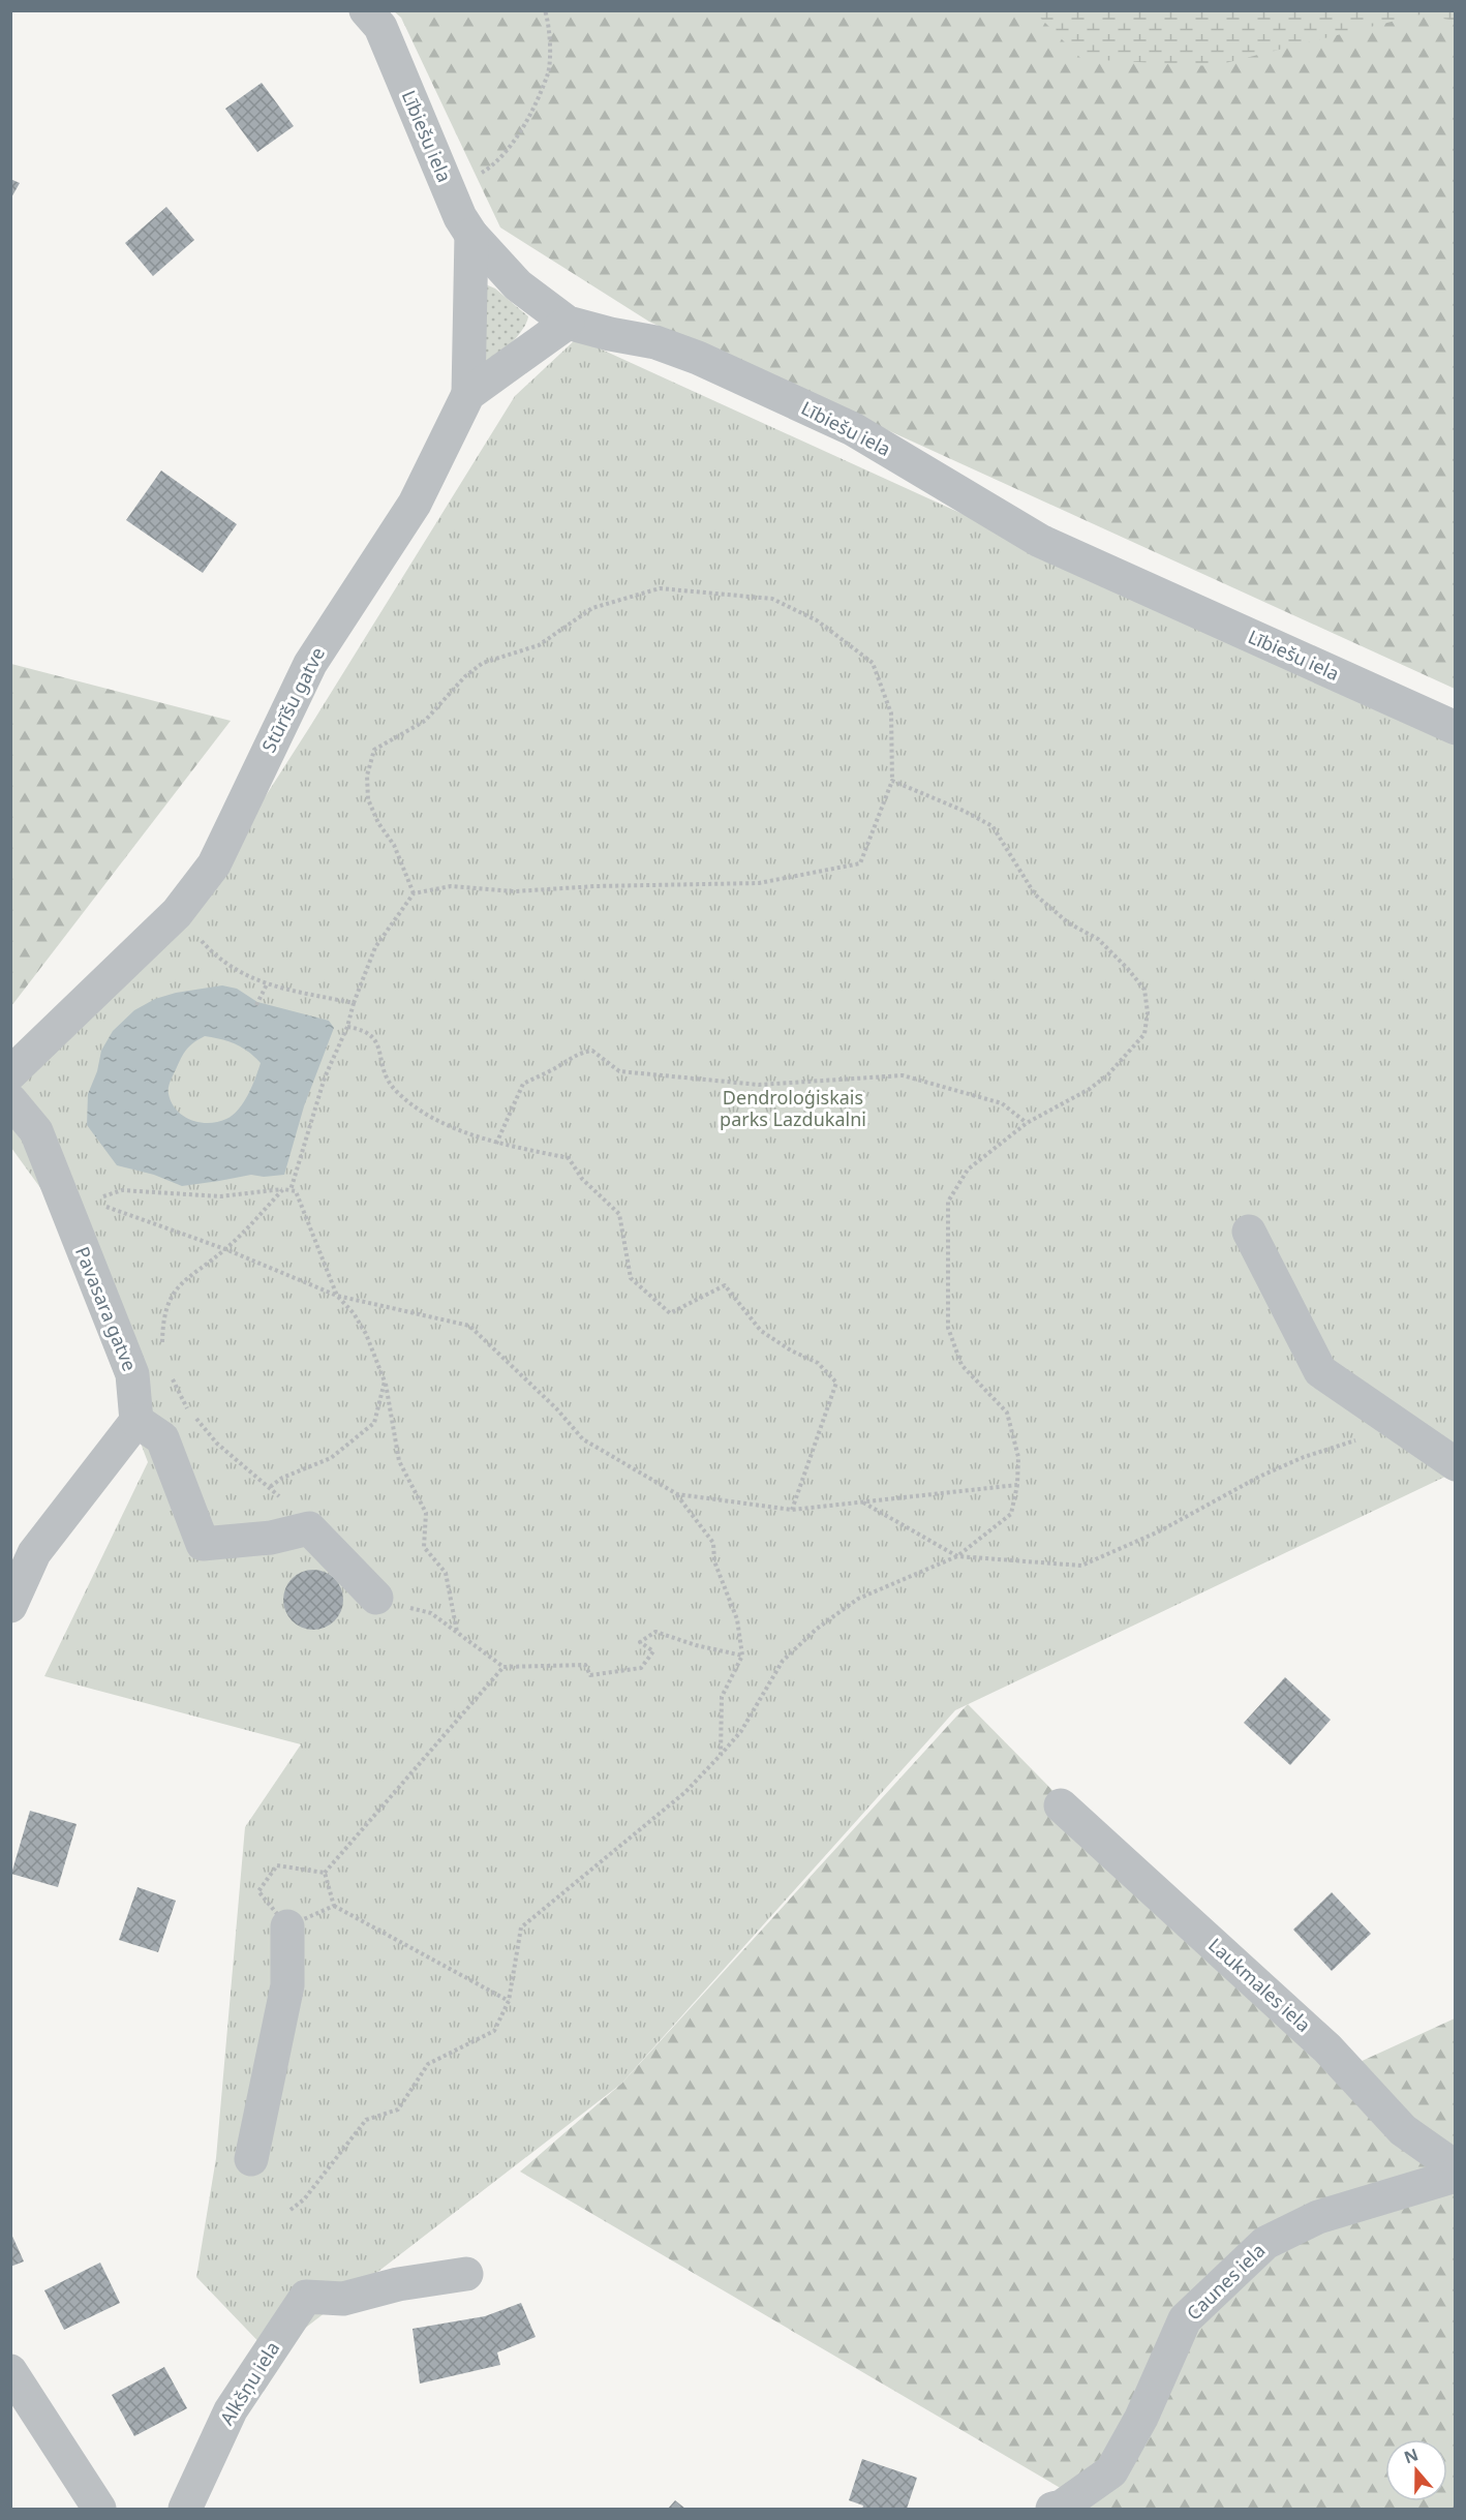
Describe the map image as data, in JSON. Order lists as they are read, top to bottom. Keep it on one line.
{"streets":{"street":["Lībiešu iela","Stūrīšu gatve","Pavasara gatve","Laukmales iela","Caunes iela","Alkšņu iela"]},"crossings":[["Lībiešu iela","Stūrīšu gatve"]],"parks":["Dendroloģiskais parks Lazdukalni"],"north":"top"}
